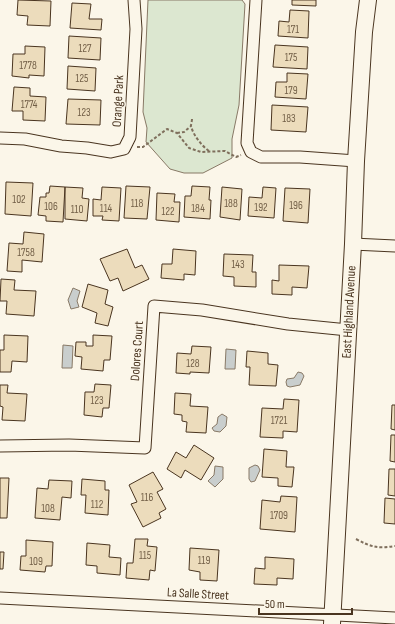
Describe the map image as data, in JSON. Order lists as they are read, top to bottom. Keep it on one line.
{"streets":{"street":["Orange Park","East Highland Avenue","Dolores Court","La Salle Street"]},"crossings":[["East Highland Avenue","Dolores Court"],["East Highland Avenue","La Salle Street"]],"house_numbers":["171","127","175","1778","125","179","1774","123","183","102","118","188","196","106","192","114","184","110","122","1758","143","128","123","1721","116","112","108","1709","115","119","109"],"scale_bar":"50 m"}
